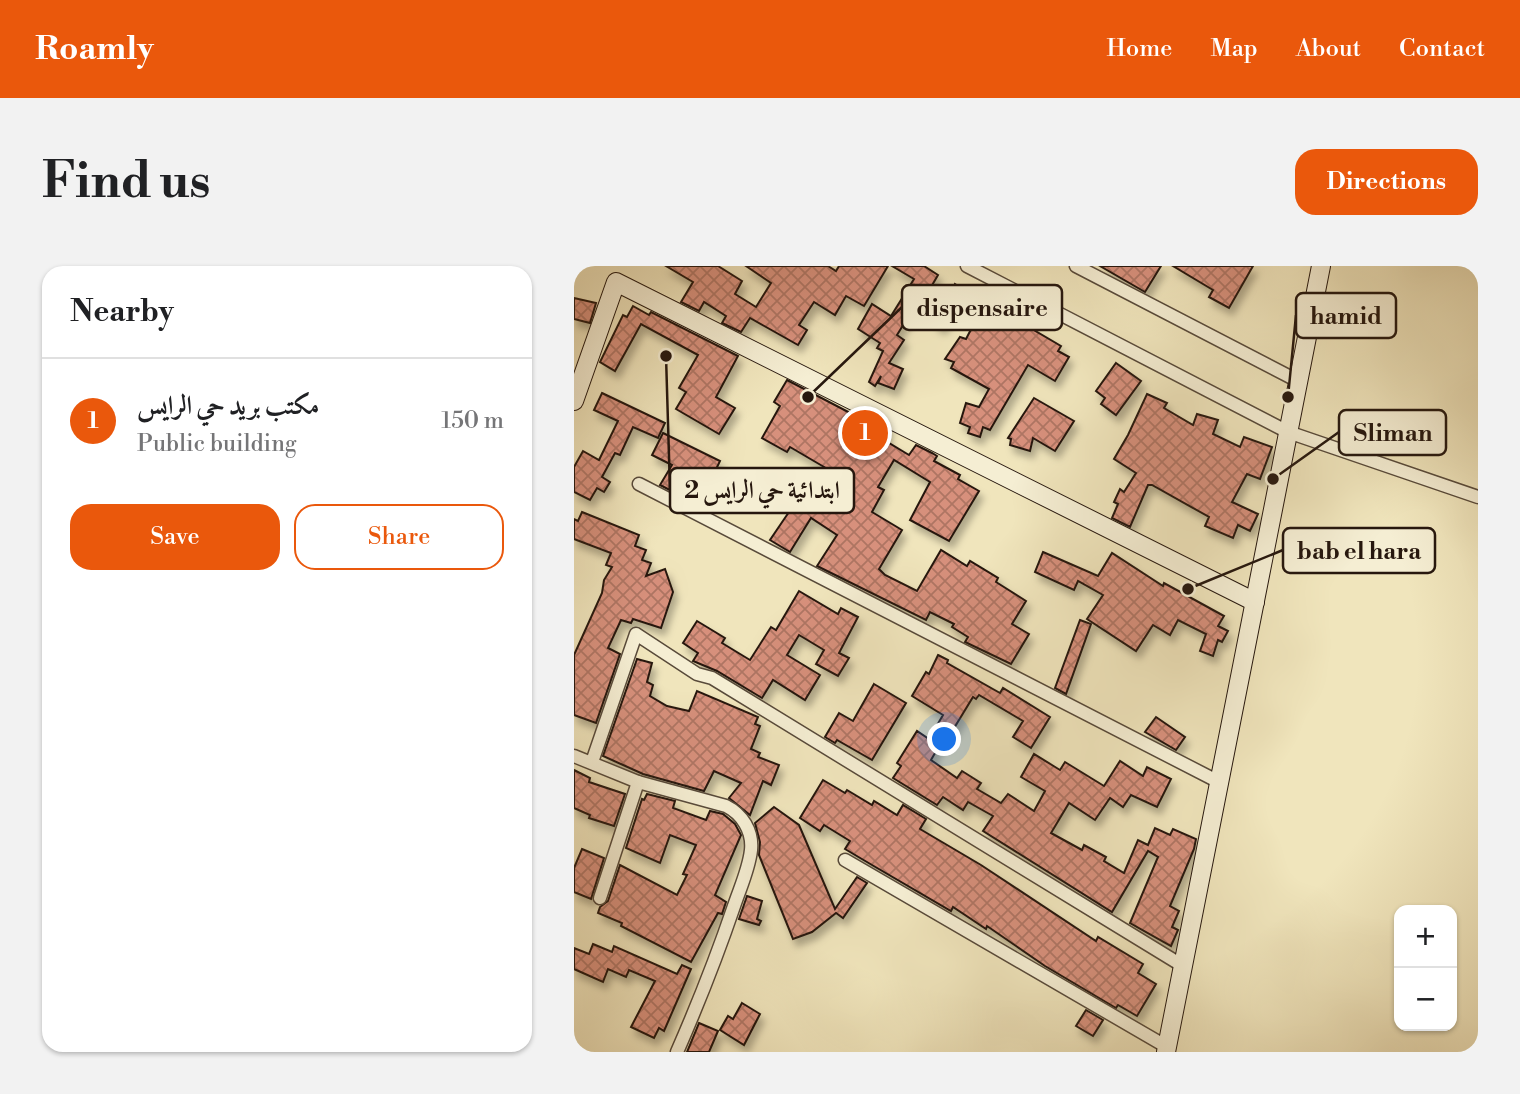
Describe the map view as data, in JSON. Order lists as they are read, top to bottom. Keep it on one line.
{"places":["ابتدائية حي الرايس 2","dispensaire","hamid","Sliman","bab el hara"],"page":{"header":"Roamly","nav":["Home","Map","About","Contact"],"buttons":["Directions",["Save","Share"]],"title":"Find us","heading":"Nearby","list":[{"mark":"1","name":"مكتب بريد حي الرايس","note":"Public building","value":"150 m"}],"pins":"1","map_buttons":["+","−"]}}
